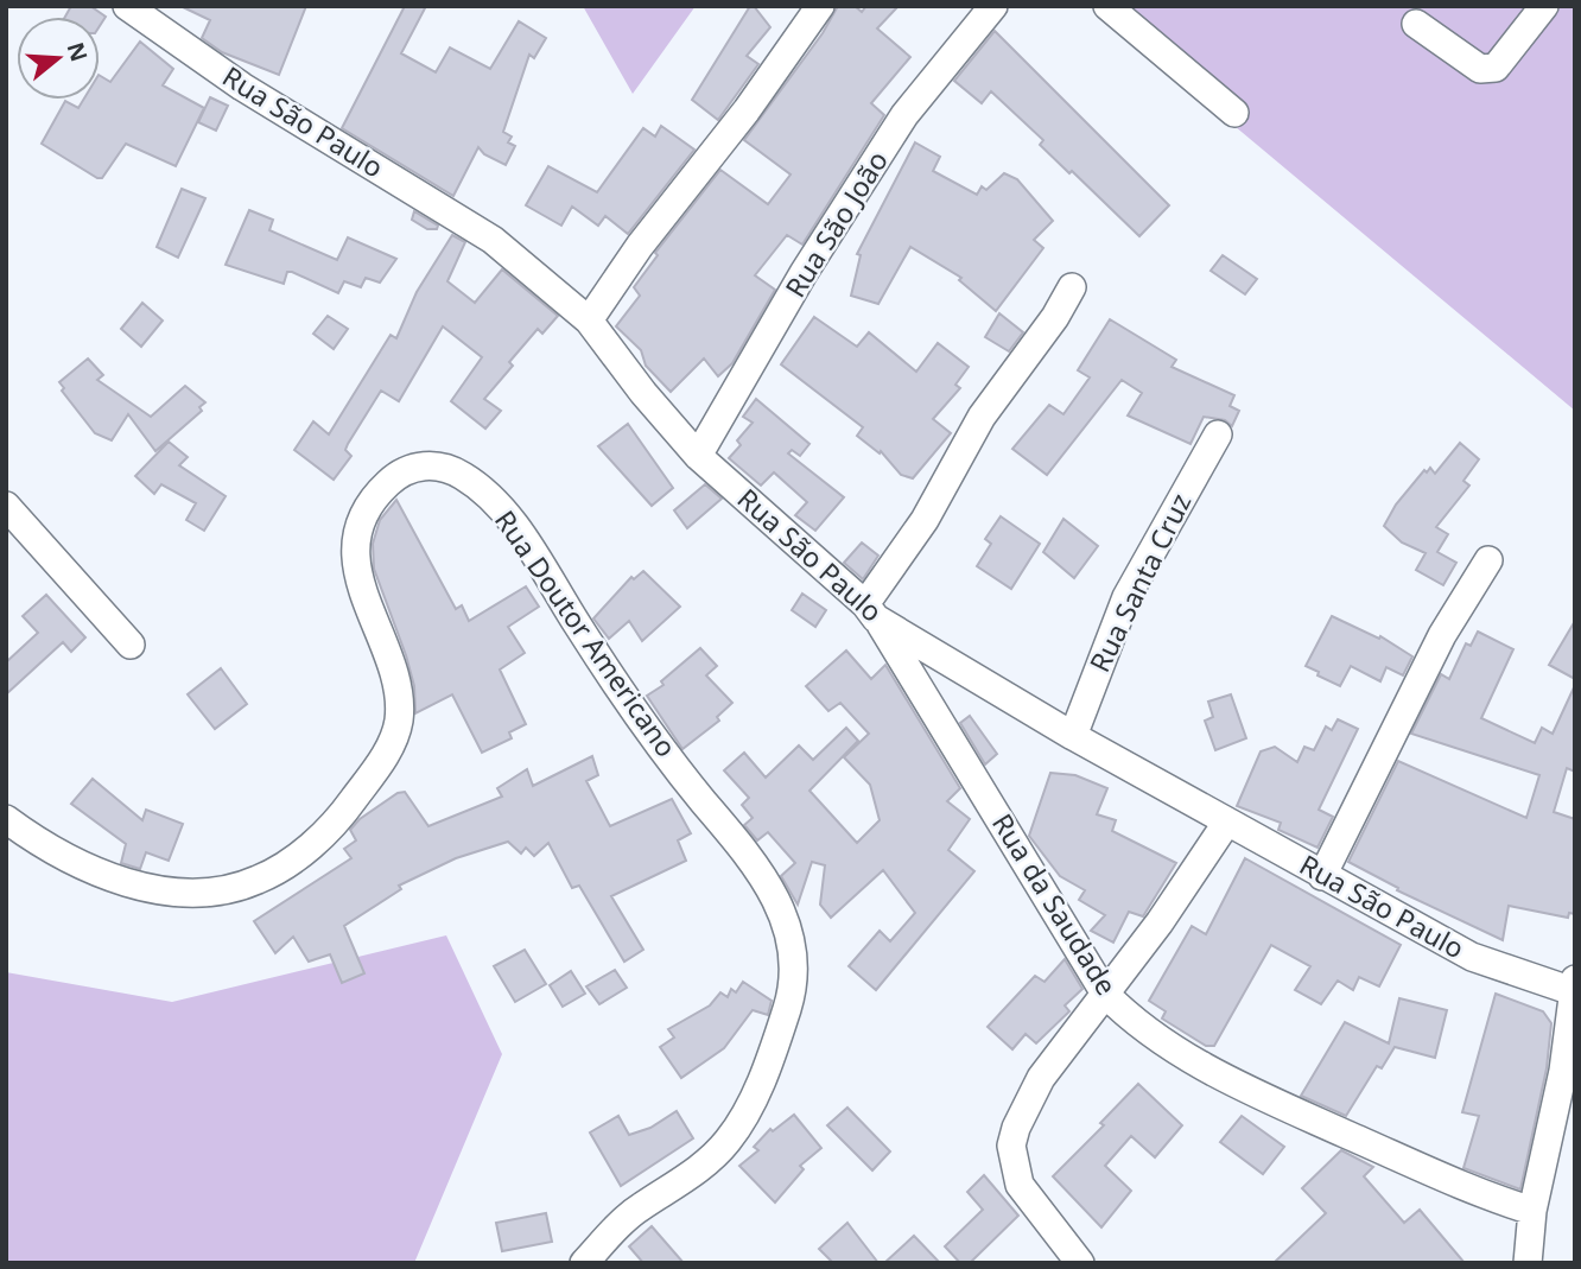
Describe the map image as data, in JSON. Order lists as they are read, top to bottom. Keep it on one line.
{"streets":{"street":["Rua São Paulo","Rua São João","Rua Santa Cruz","Rua Doutor Americano","Rua da Saudade"]},"crossings":[["Rua São Paulo","Rua São João"],["Rua São Paulo","Rua Santa Cruz"],["Rua São Paulo","Rua da Saudade"]],"north":"right"}
